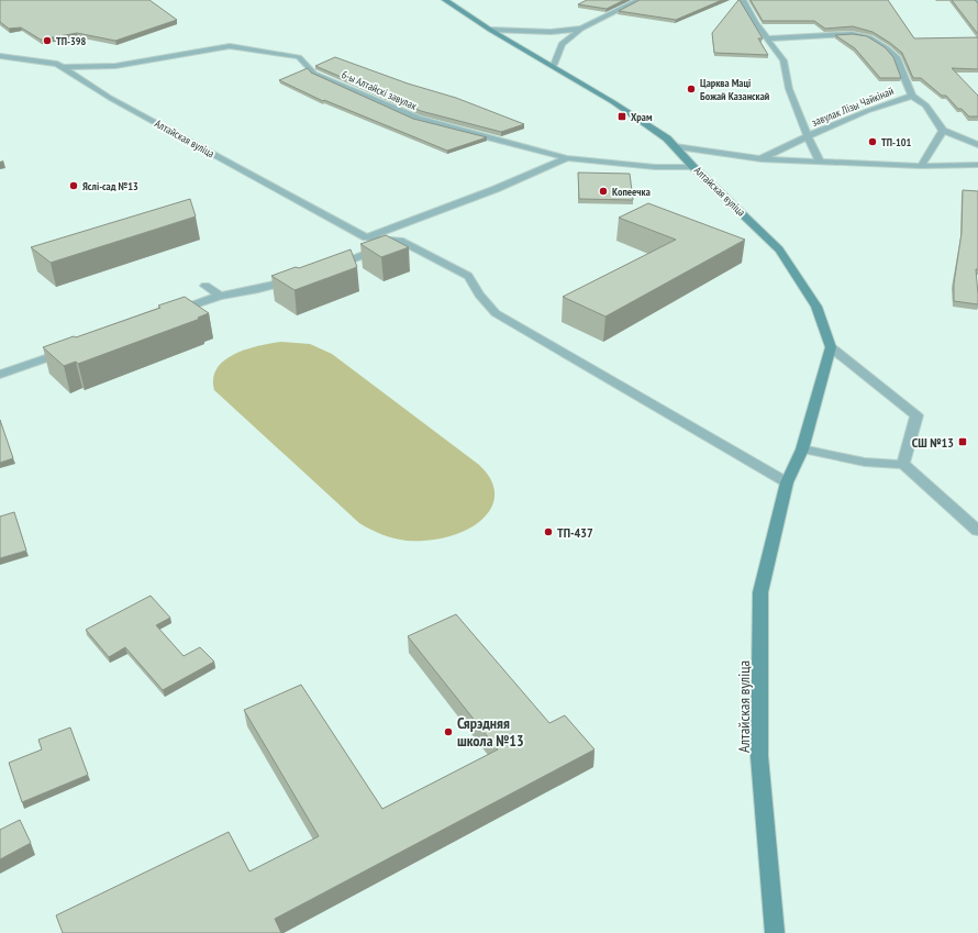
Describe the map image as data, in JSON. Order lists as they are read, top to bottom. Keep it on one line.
{"streets":{"main road":["Алтайская вуліца"],"street":["6-ы Алтайскі завулак","завулак Лізы Чайкінай"]},"crossings":[["6-ы Алтайскі завулак","Алтайская вуліца"]],"places":{"other":["ТП-398","Царква Маці Божай Казанскай","ТП-101","Яслі-сад №13","Копеечка","ТП-437","Сярэдняя школа №13"],"transit":["Храм","СШ №13"]}}
